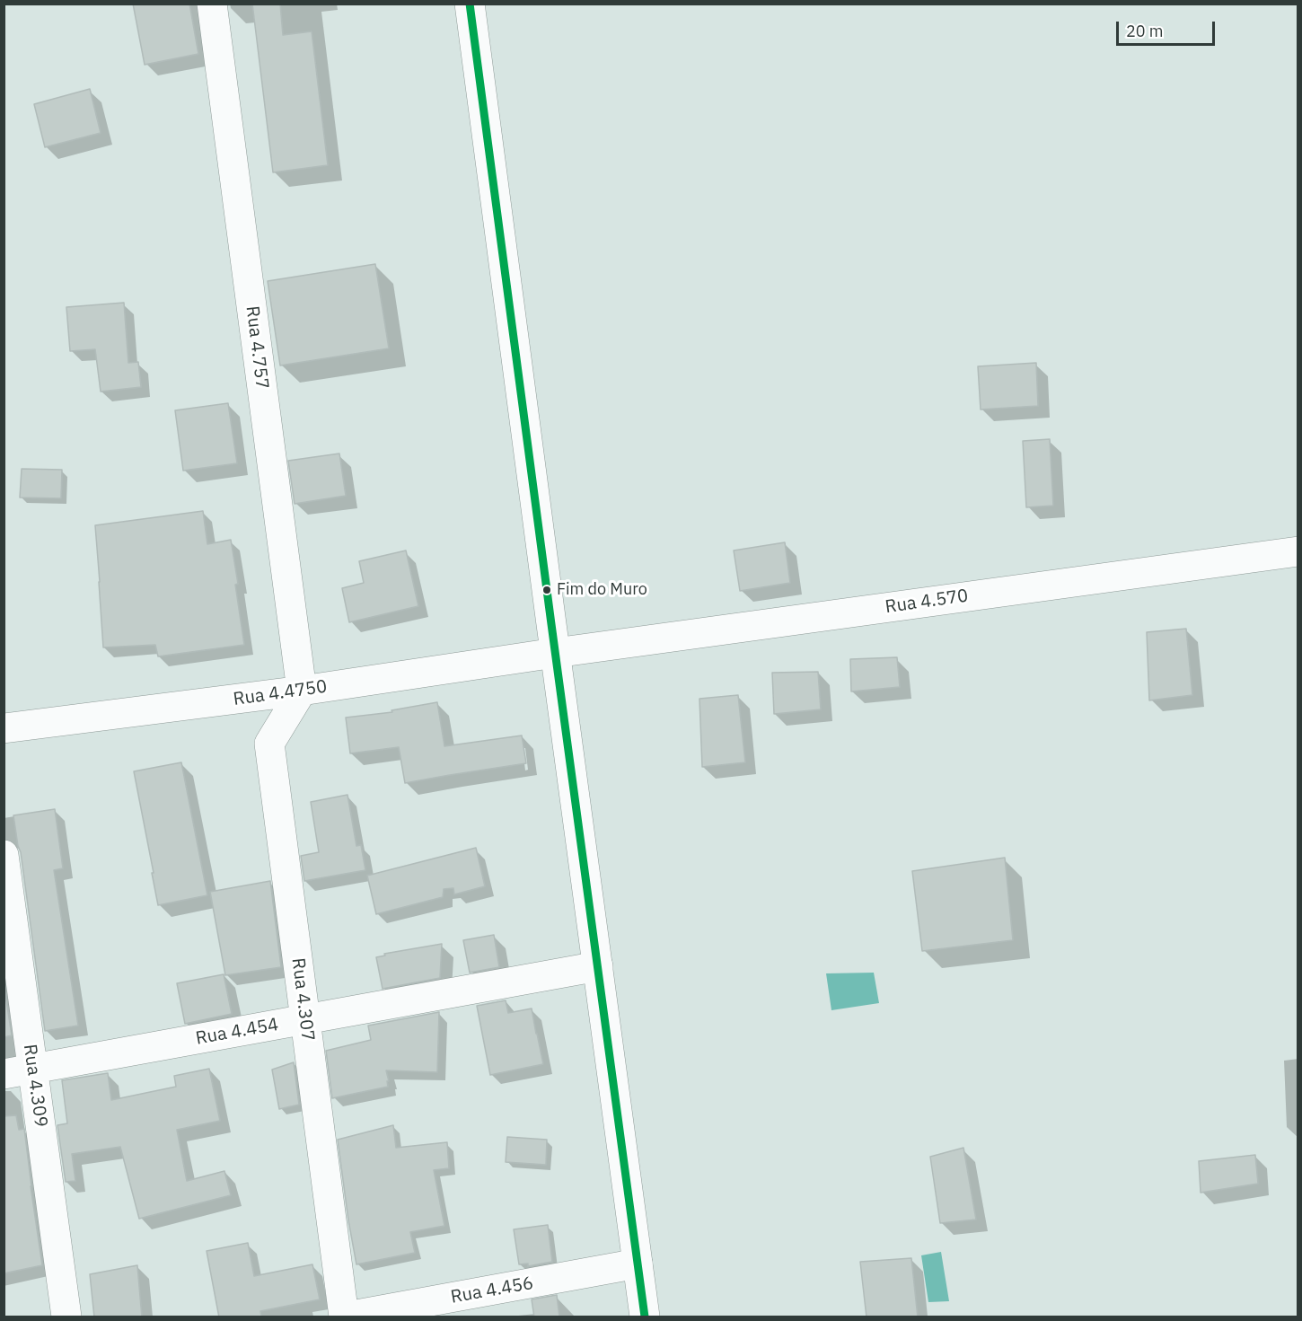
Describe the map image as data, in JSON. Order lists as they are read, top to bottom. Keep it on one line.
{"streets":{"street":["Rua 4.757","Rua 4.570","Rua 4.4750","Rua 4.307","Rua 4.454","Rua 4.309","Rua 4.456"]},"crossings":[["Rua 4.757","Rua 4.4750"],["Rua 4.757","Rua 4.307"],["Rua 4.570","Rua 4.4750"],["Rua 4.4750","Rua 4.307"],["Rua 4.307","Rua 4.454"],["Rua 4.307","Rua 4.456"],["Rua 4.454","Rua 4.309"]],"places":["Fim do Muro"],"scale_bar":"20 m"}
